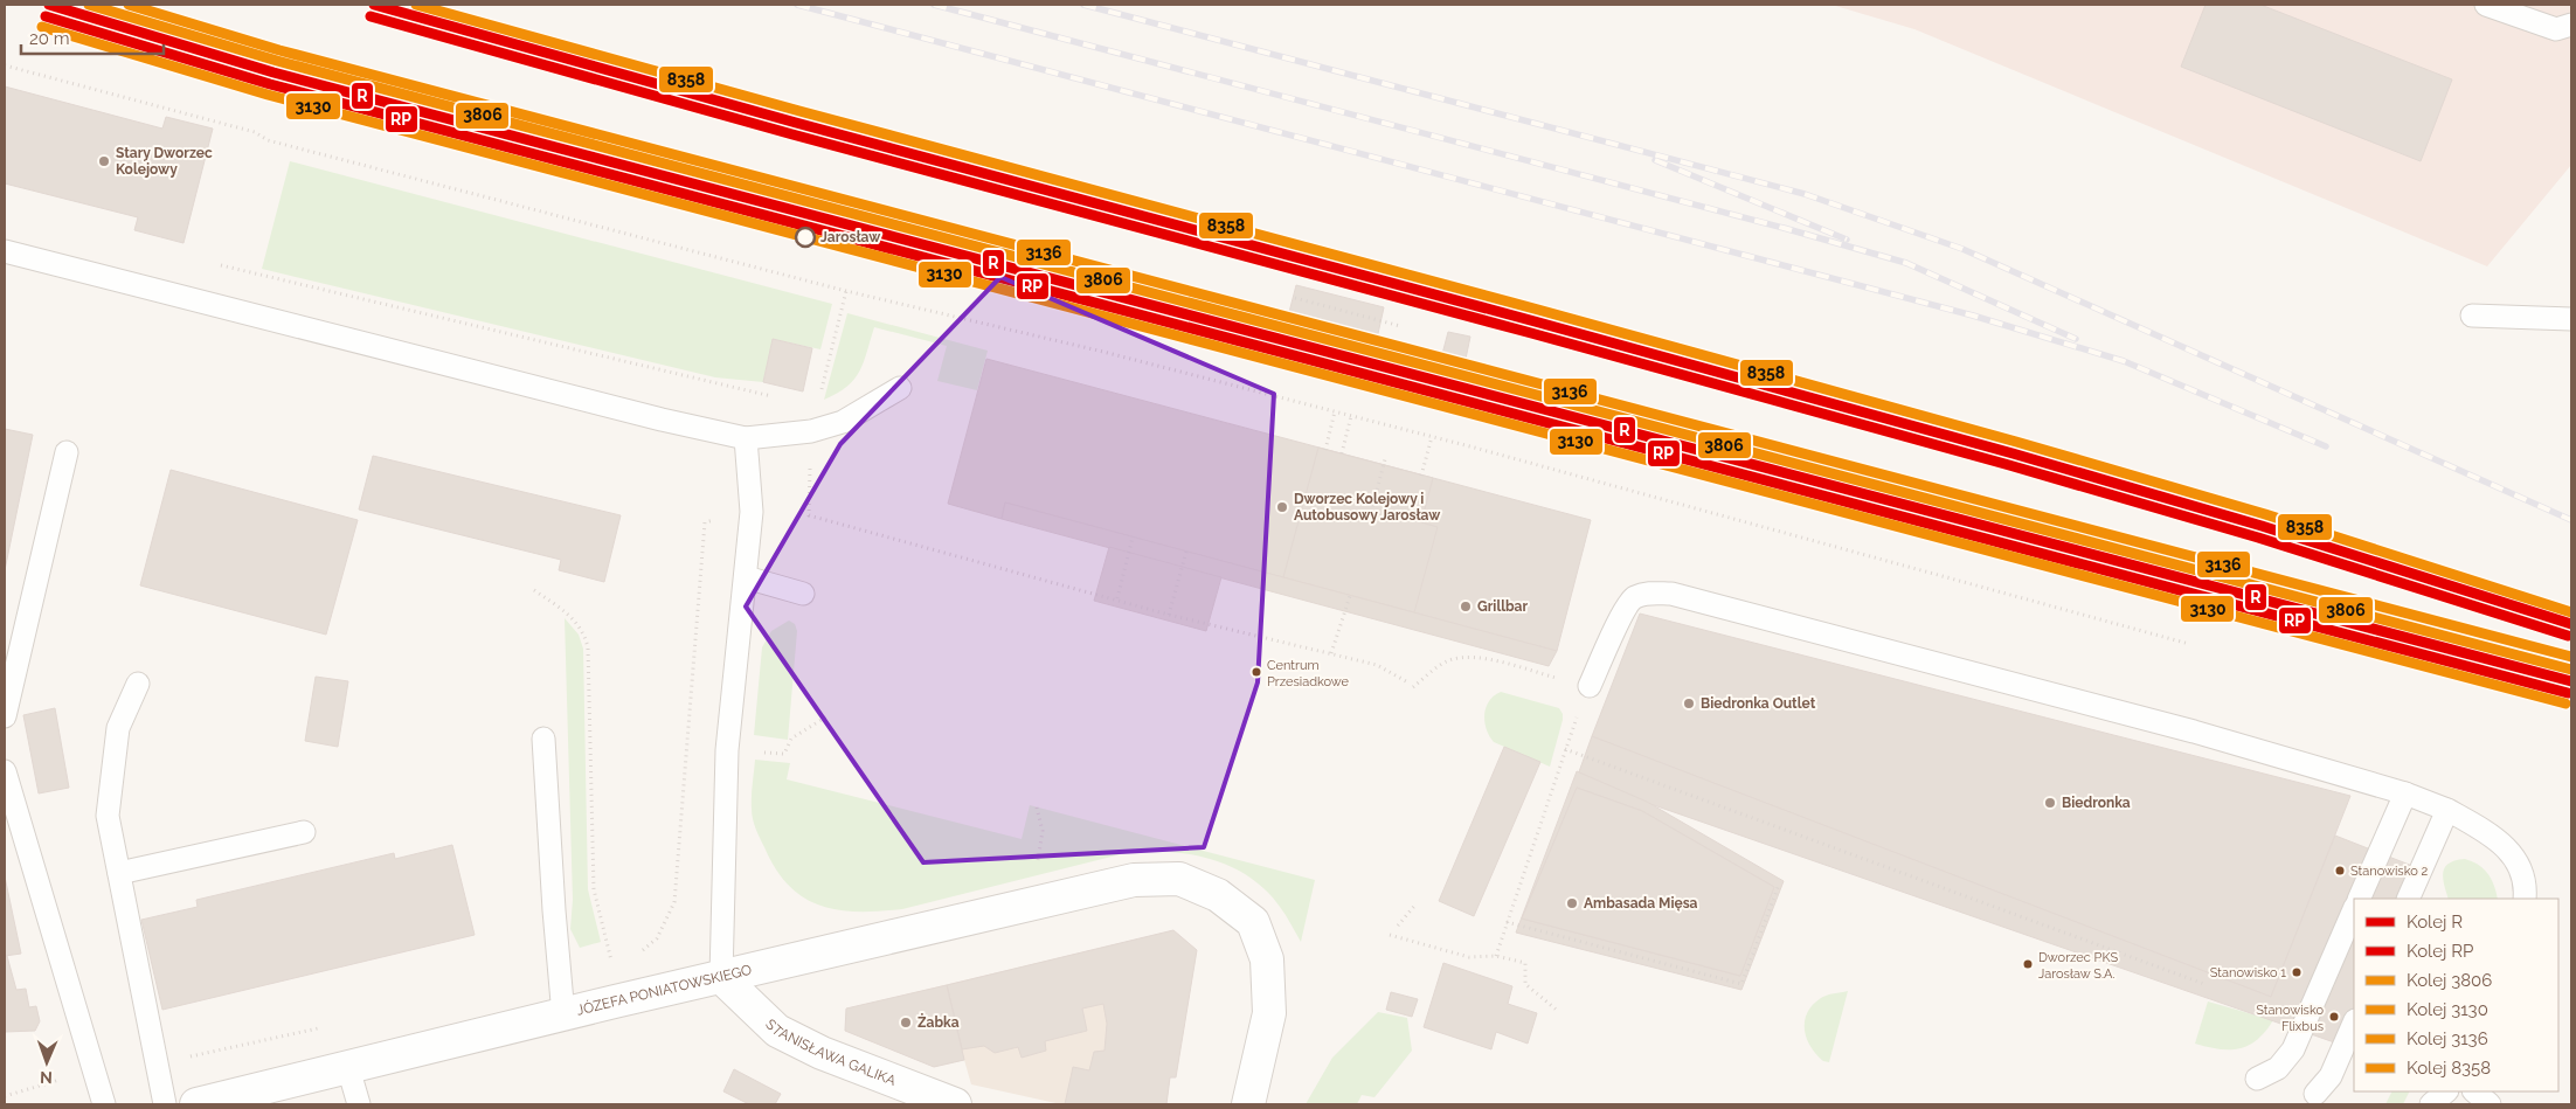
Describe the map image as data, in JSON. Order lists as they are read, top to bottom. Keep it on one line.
{"streets":{"street":["JÓZEFA PONIATOWSKIEGO","STANISŁAWA GALIKA"]},"crossings":[["JÓZEFA PONIATOWSKIEGO","STANISŁAWA GALIKA"]],"places":["Stary Dworzec Kolejowy","Jarosław","Dworzec Kolejowy i Autobusowy Jarosław","Grillbar","Centrum Przesiadkowe","Biedronka Outlet","Biedronka","Stanowisko 2","Ambasada Mięsa","Dworzec PKS Jarosław S.A.","Stanowisko 1","Stanowisko Flixbus","Żabka"],"lines":["rail line R","rail line 3806","rail line 3136","rail line 8358","rail line RP","rail line 3130"],"legend":["Kolej R","Kolej RP","Kolej 3806","Kolej 3130","Kolej 3136","Kolej 8358"],"scale_bar":"20 m","north":"bottom"}
